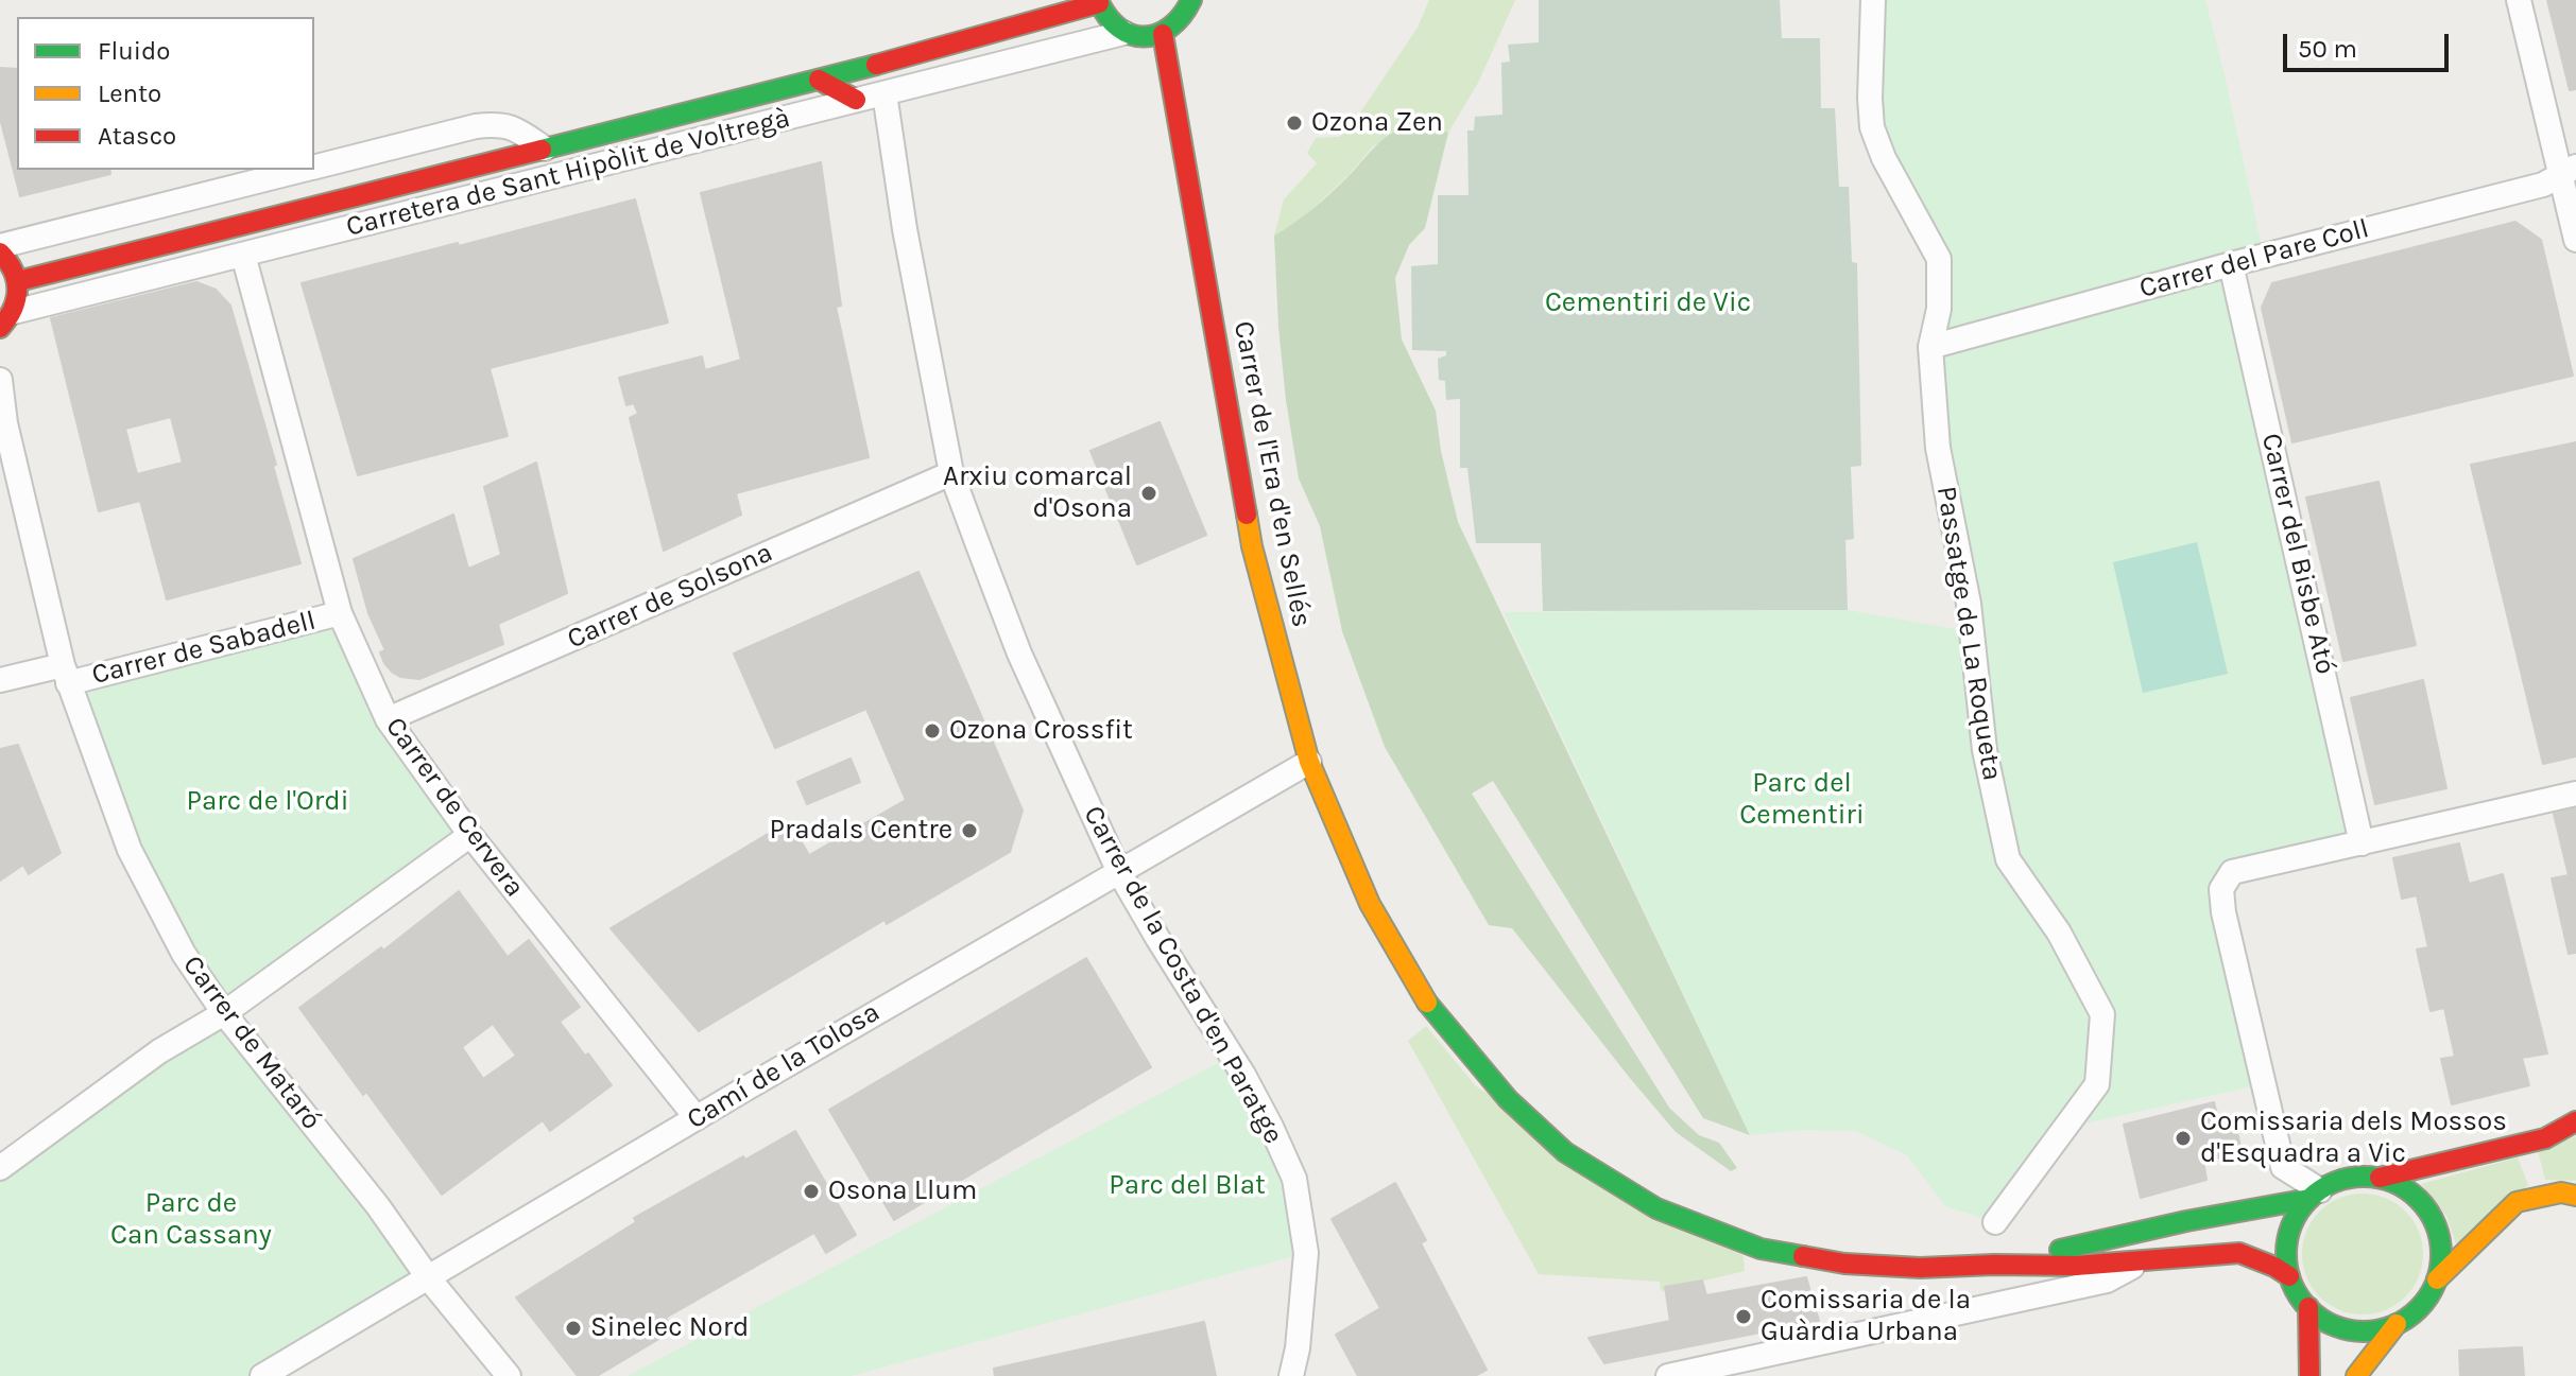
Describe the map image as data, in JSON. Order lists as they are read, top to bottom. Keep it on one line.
{"streets":{"street":["Carretera de Sant Hipòlit de Voltregà","Carrer del Pare Coll","Carrer de l'Era d'en Sellés","Carrer del Bisbe Ató","Carrer de Solsona","Passatge de La Roqueta","Carrer de Sabadell","Carrer de Cervera","Carrer de la Costa d'en Paratge","Carrer de Mataró","Camí de la Tolosa"]},"crossings":[["Carretera de Sant Hipòlit de Voltregà","Carrer de Cervera"],["Carretera de Sant Hipòlit de Voltregà","Carrer de la Costa d'en Paratge"],["Carrer del Pare Coll","Carrer del Bisbe Ató"],["Carrer del Pare Coll","Passatge de La Roqueta"],["Carrer de l'Era d'en Sellés","Camí de la Tolosa"],["Carrer de Solsona","Carrer de Cervera"],["Carrer de Solsona","Carrer de la Costa d'en Paratge"],["Carrer de Sabadell","Carrer de Cervera"],["Carrer de Sabadell","Carrer de Mataró"],["Carrer de Cervera","Camí de la Tolosa"],["Carrer de la Costa d'en Paratge","Camí de la Tolosa"],["Carrer de Mataró","Camí de la Tolosa"]],"parks":["Cementiri de Vic","Parc del Cementiri","Parc de l'Ordi","Parc del Blat","Parc de Can Cassany"],"places":["Ozona Zen","Arxiu comarcal d'Osona","Ozona Crossfit","Pradals Centre","Comissaria dels Mossos d'Esquadra a Vic","Osona Llum","Comissaria de la Guàrdia Urbana","Sinelec Nord"],"legend":["Fluido","Lento","Atasco"],"scale_bar":"50 m"}
